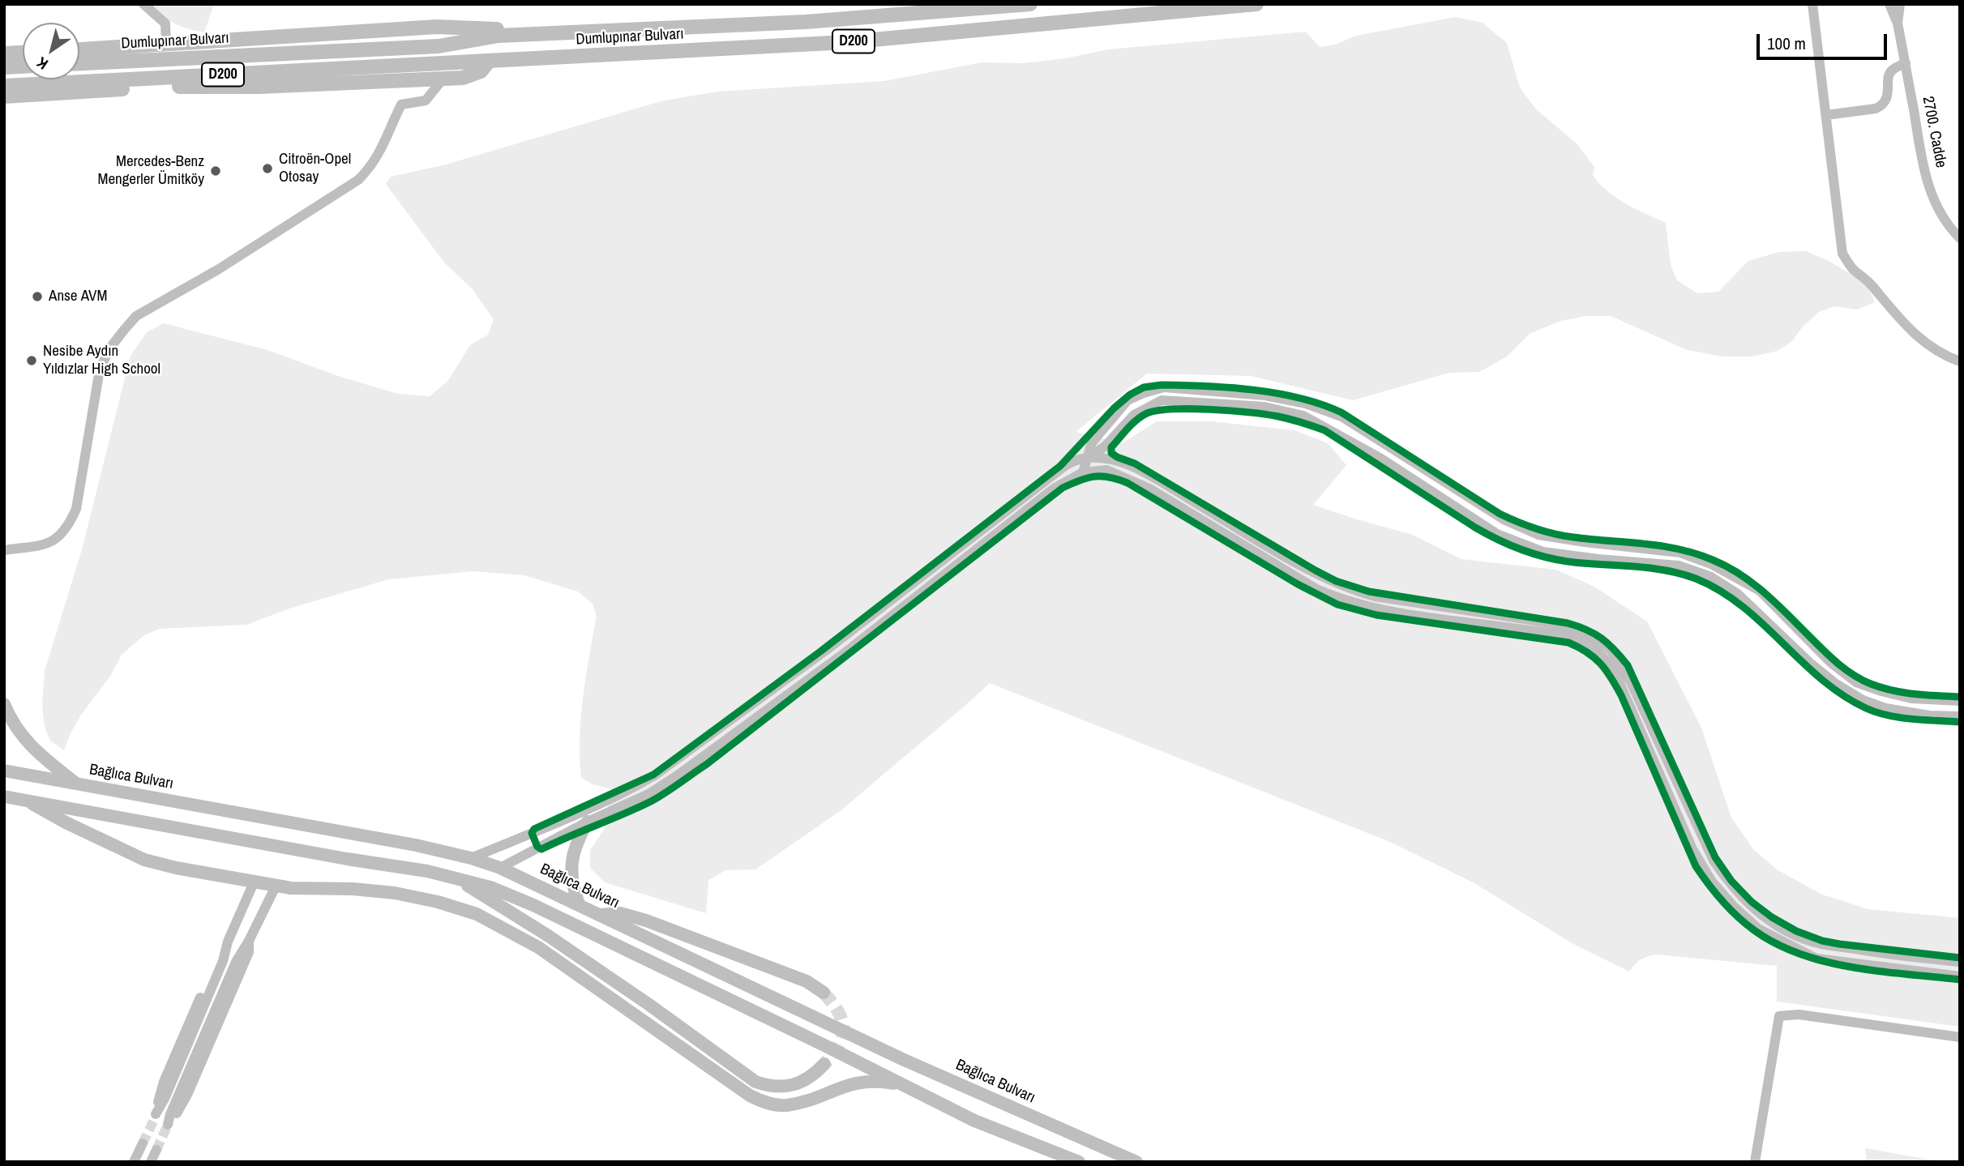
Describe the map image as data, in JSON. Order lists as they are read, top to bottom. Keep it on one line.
{"streets":{"highway":["Dumlupınar Bulvarı","D200"],"main road":["Bağlıca Bulvarı"],"street":["2700. Cadde"]},"places":["Citroën-Opel Otosay","Mercedes-Benz Mengerler Ümitköy","Anse AVM","Nesibe Aydın Yıldızlar High School"],"scale_bar":"100 m","north":"bottom left"}
